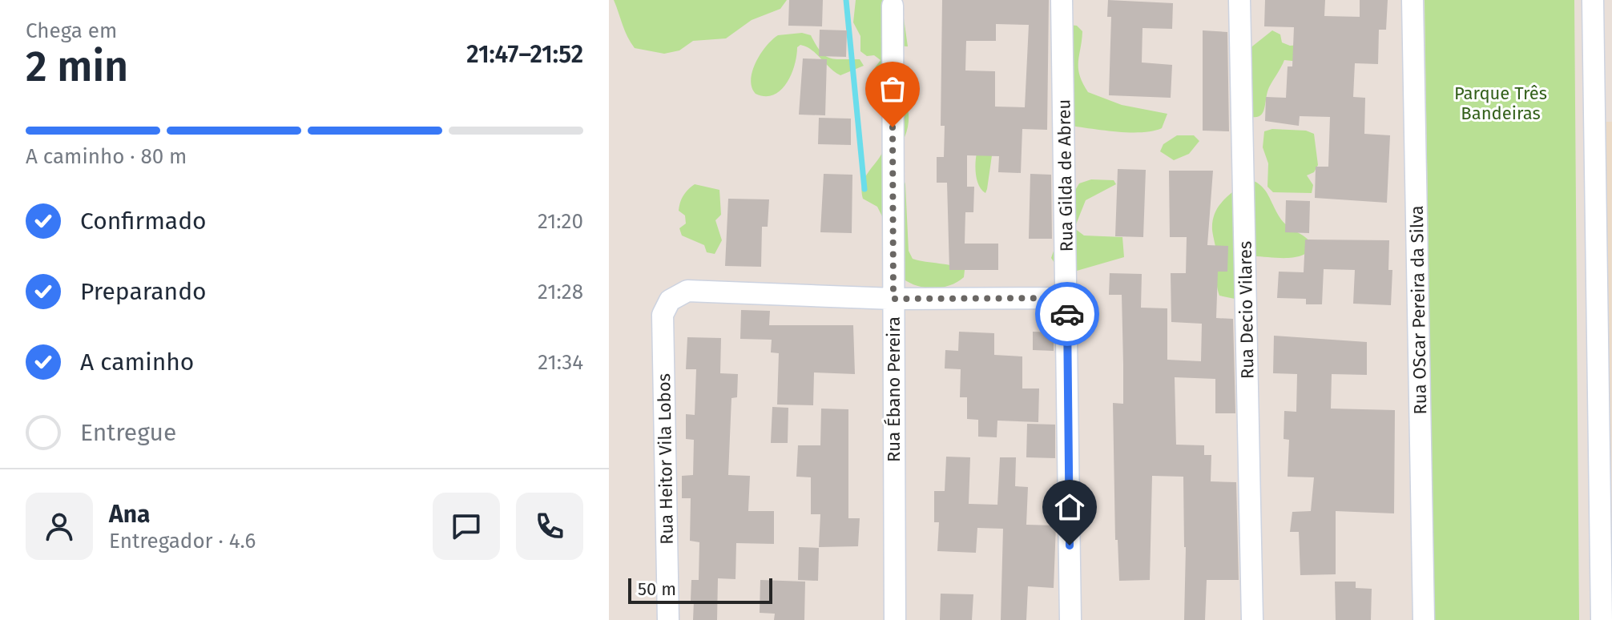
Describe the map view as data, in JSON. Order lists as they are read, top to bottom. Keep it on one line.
{"streets":{"street":["Rua Gilda de Abreu","Rua Decio Vilares","Rua OScar Pereira da Silva","Rua Ébano Pereira","Rua Heitor Vila Lobos"]},"crossings":[["Rua Ébano Pereira","Rua Heitor Vila Lobos"]],"parks":["Parque Três Bandeiras"],"scale_bar":"50 m","page":{"heading":["2 min","Chega em","21:47–21:52"],"panel":["Ana","Entregador · 4.6"],"bar":"A caminho · 80 m","list":[["Confirmado","21:20"],["Preparando","21:28"],["A caminho","21:34"],"Entregue"],"scale":"50 m"}}
